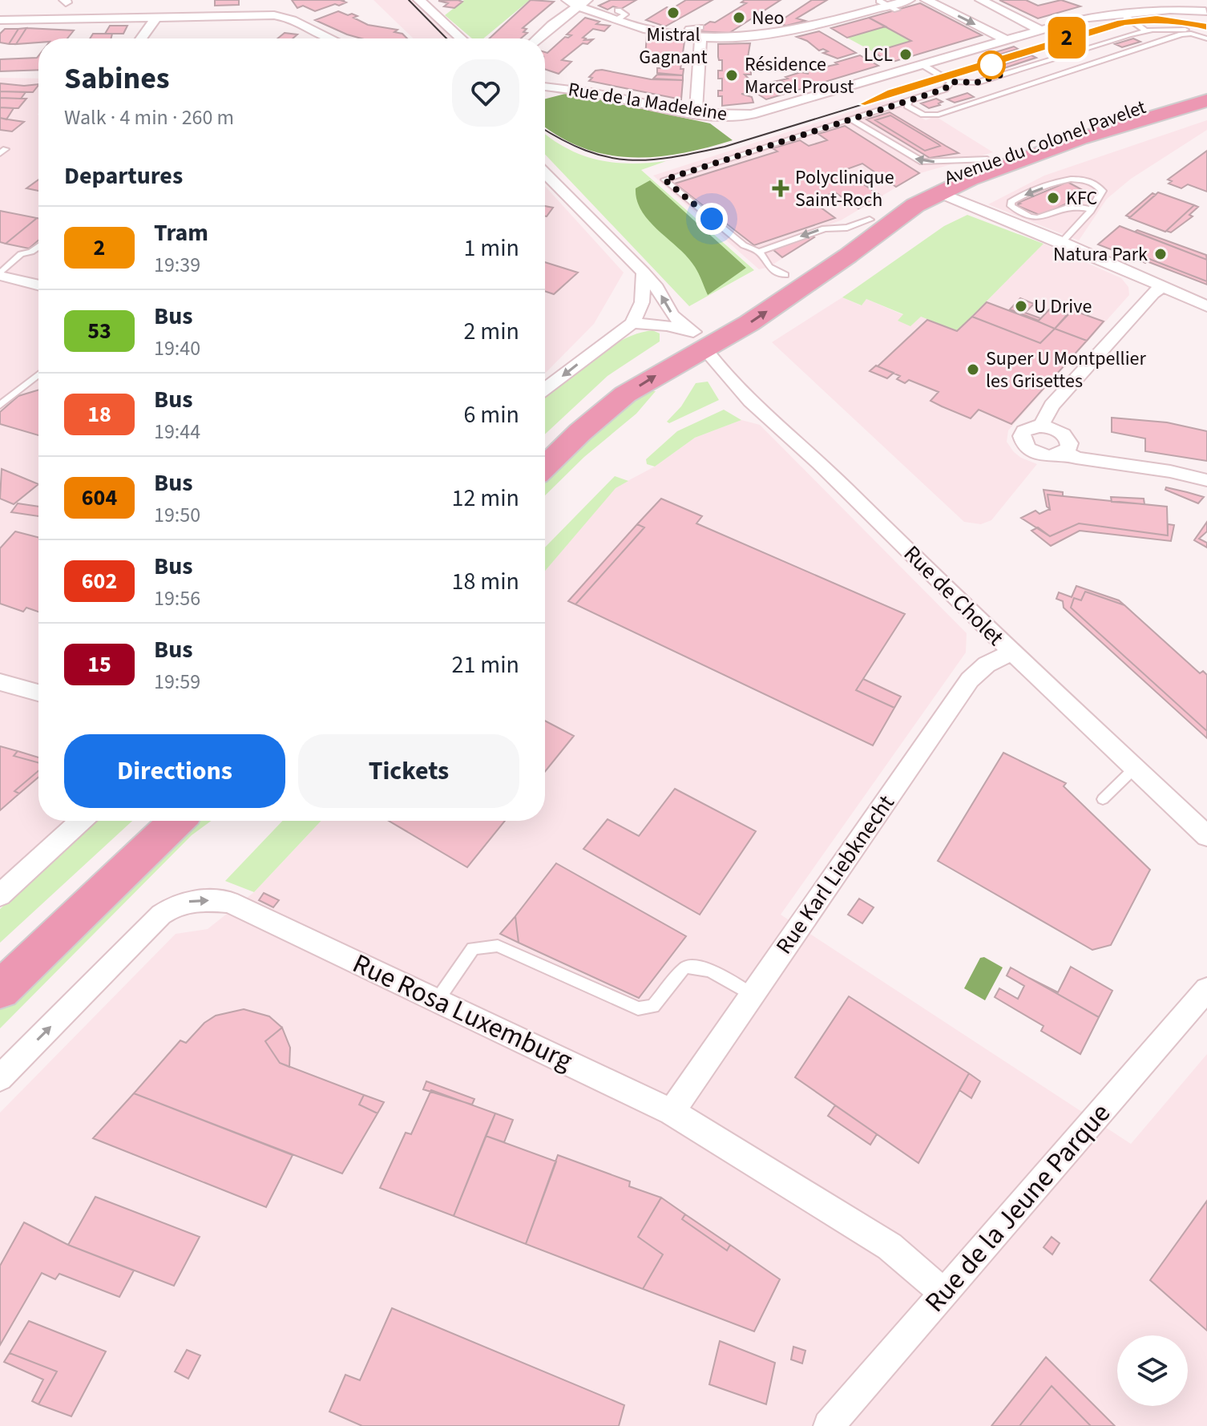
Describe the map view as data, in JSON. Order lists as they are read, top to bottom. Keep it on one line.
{"streets":{"main road":["Avenue du Colonel Pavelet"],"street":["Rue de la Madeleine","Rue de Cholet","Rue Karl Liebknecht","Rue Rosa Luxemburg","Rue de la Jeune Parque"]},"crossings":[["Avenue du Colonel Pavelet","Rue de Cholet"],["Rue de Cholet","Rue Karl Liebknecht"],["Rue Karl Liebknecht","Rue Rosa Luxemburg"],["Rue Rosa Luxemburg","Rue de la Jeune Parque"]],"one_way":["Rue Rosa Luxemburg"],"places":{"other":["Mistral Gagnant","Neo","LCL","Résidence Marcel Proust","KFC","Natura Park","U Drive","Super U Montpellier les Grisettes"],"health":["Polyclinique Saint-Roch"]},"lines":["tram line 2"],"page":{"on_map":"2","heading":[["Sabines","Walk · 4 min · 260 m"],"Departures"],"list":[{"mark":"2","name":"Tram","note":"19:39","value":"1 min"},{"mark":"53","name":"Bus","note":"19:40","value":"2 min"},{"mark":"18","name":"Bus","note":"19:44","value":"6 min"},{"mark":"604","name":"Bus","note":"19:50","value":"12 min"},{"mark":"602","name":"Bus","note":"19:56","value":"18 min"},{"mark":"15","name":"Bus","note":"19:59","value":"21 min"}],"buttons":["Directions","Tickets"]}}
